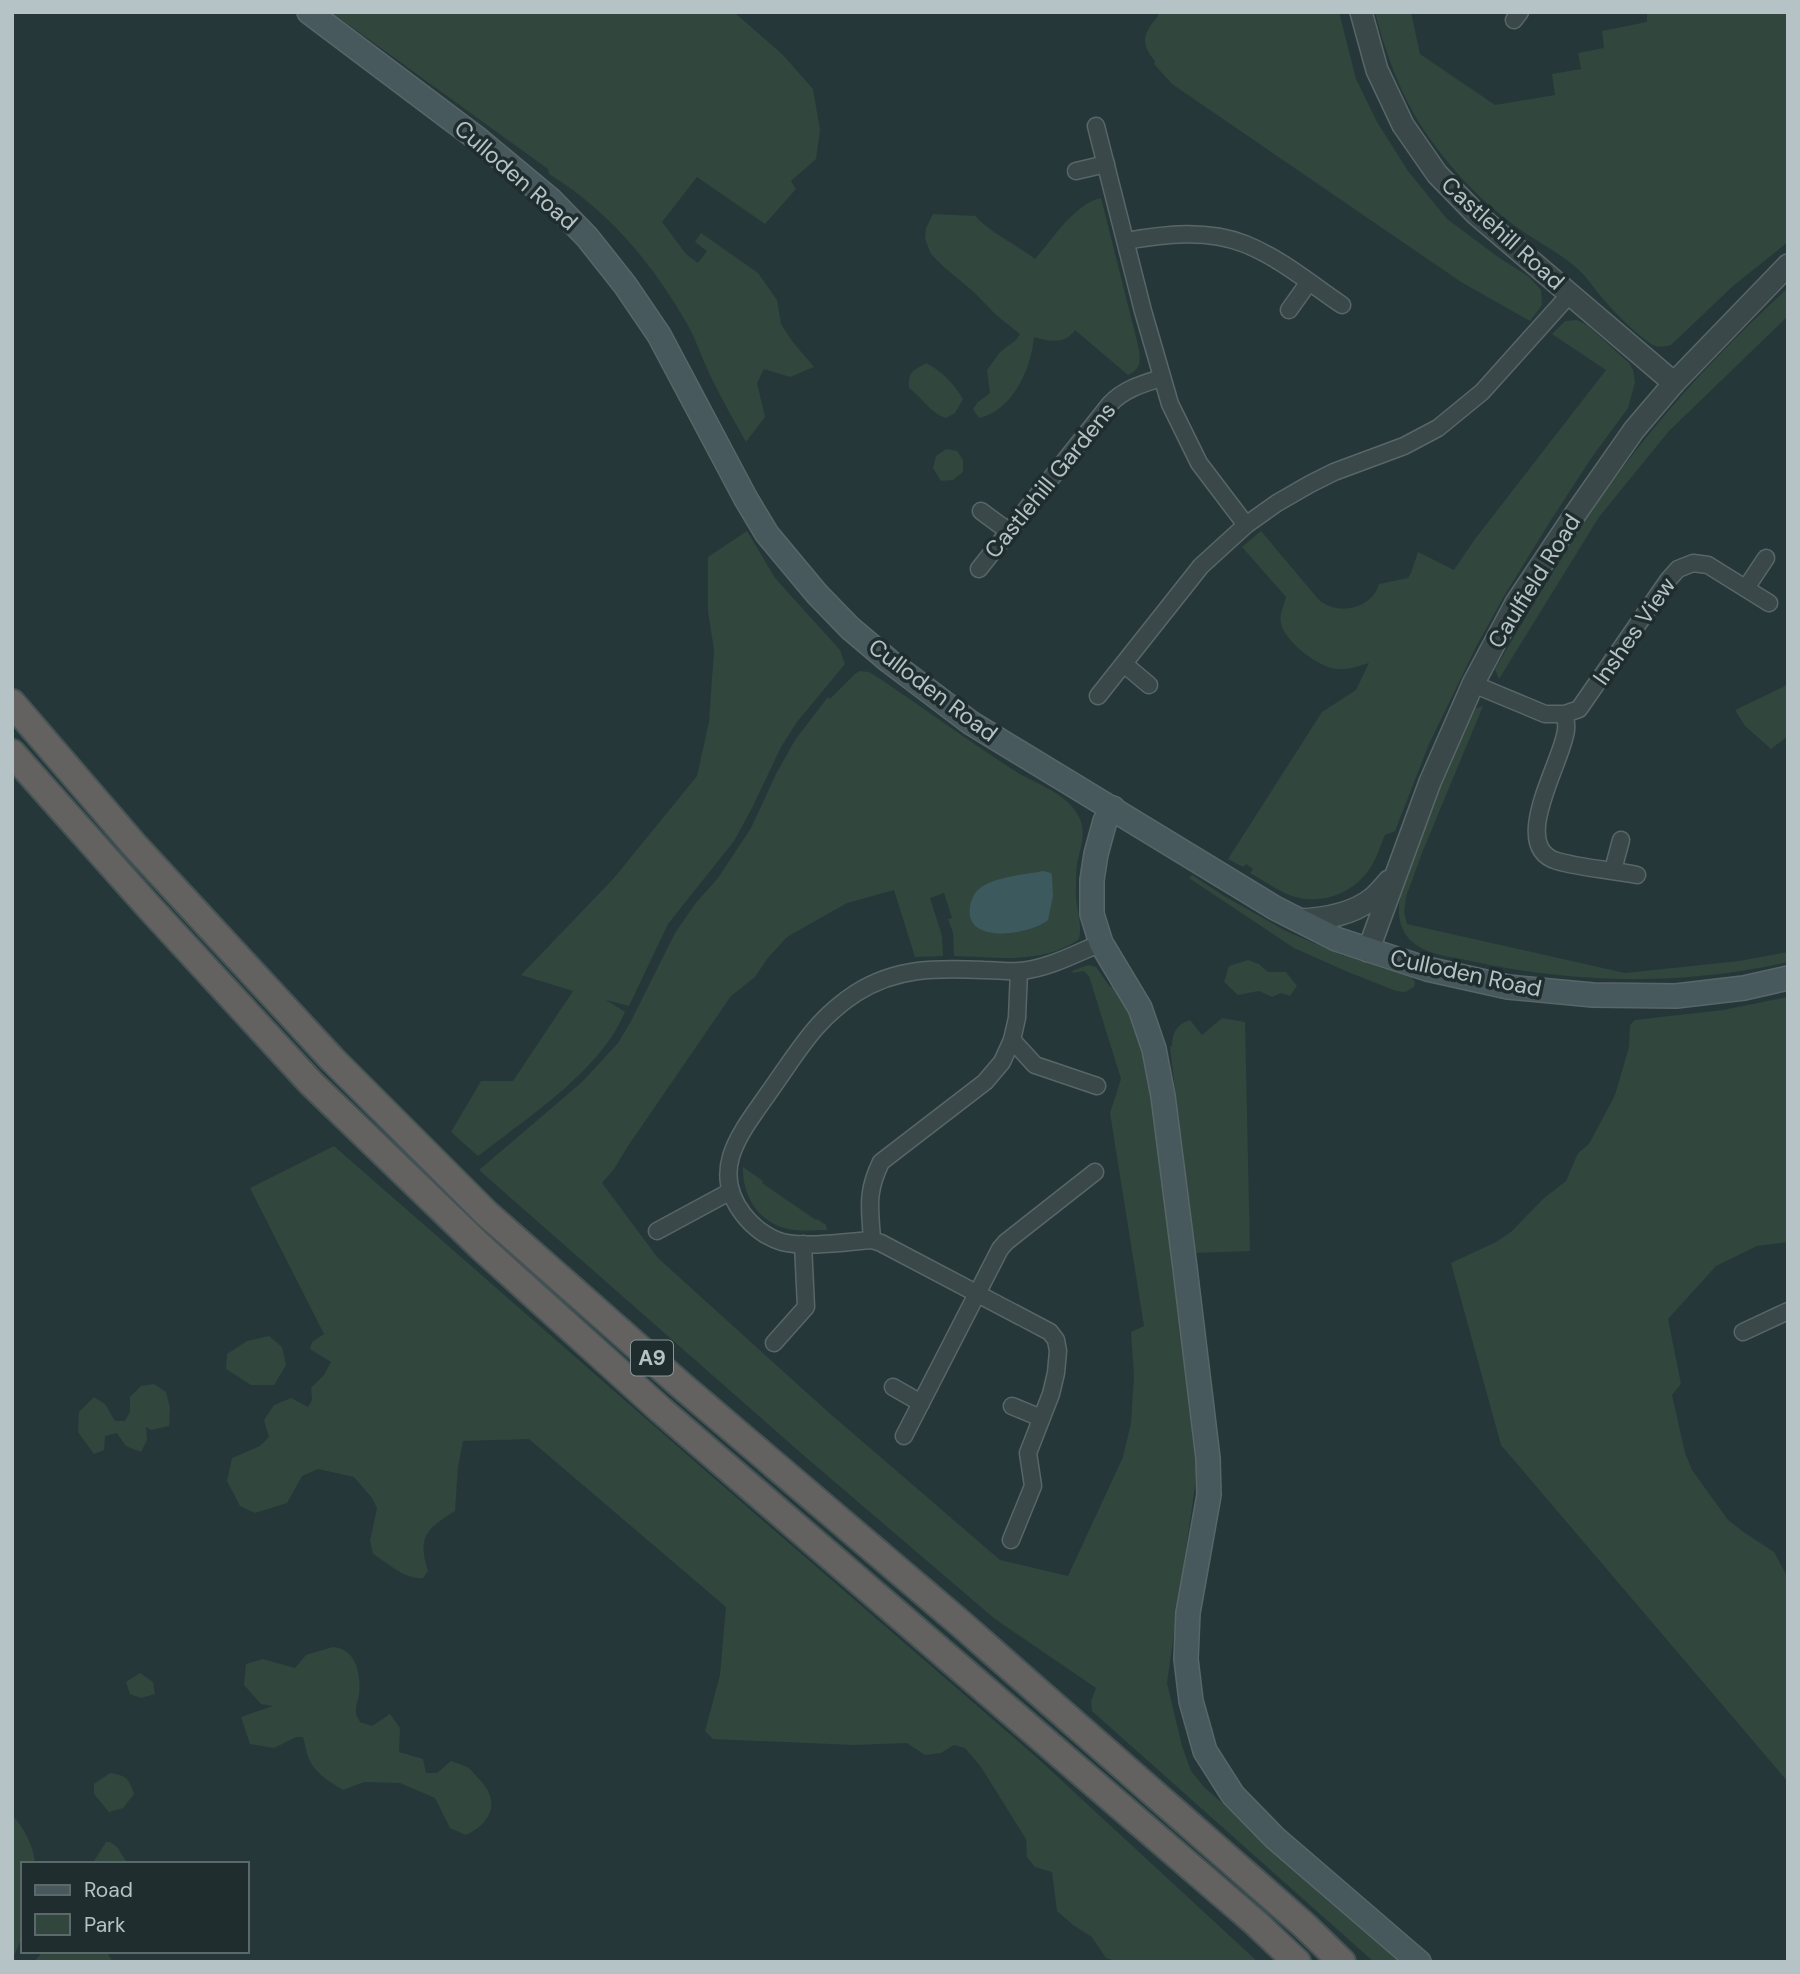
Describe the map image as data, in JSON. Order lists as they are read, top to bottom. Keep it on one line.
{"streets":{"highway":["A9"],"main road":["Culloden Road"],"street":["Castlehill Road","Castlehill Gardens","Caulfield Road","Inshes View"]},"crossings":[["Culloden Road","Caulfield Road"],["Castlehill Road","Caulfield Road"]],"legend":["Road","Park"]}
